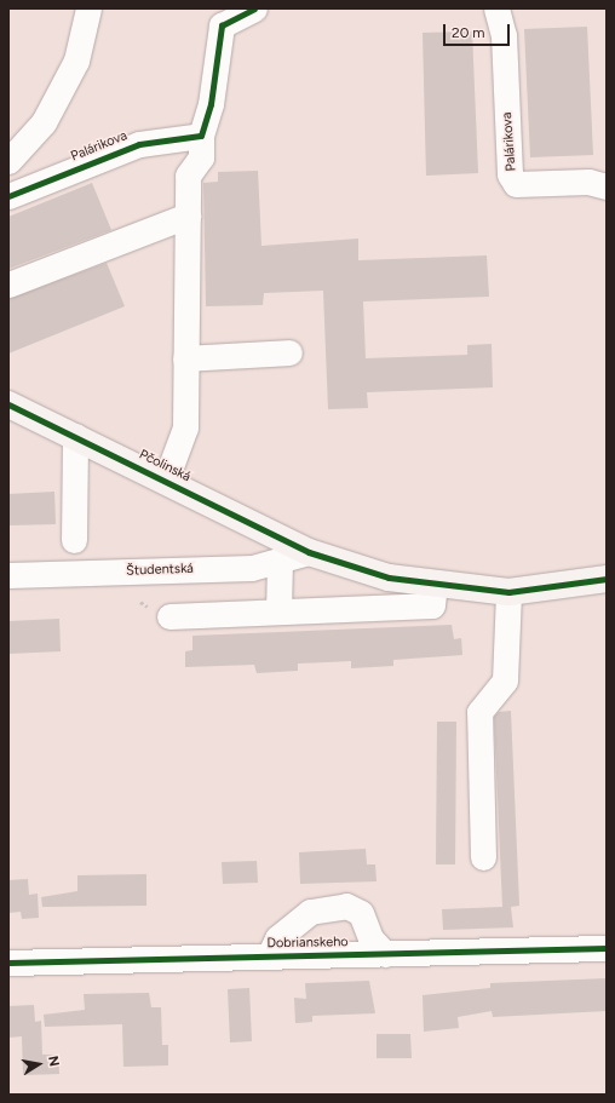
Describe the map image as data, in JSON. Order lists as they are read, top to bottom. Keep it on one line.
{"streets":{"main road":["Pčolinská"],"street":["Palárikova","Študentská","Dobrianskeho"]},"crossings":[["Pčolinská","Študentská"]],"scale_bar":"20 m","north":"right"}
